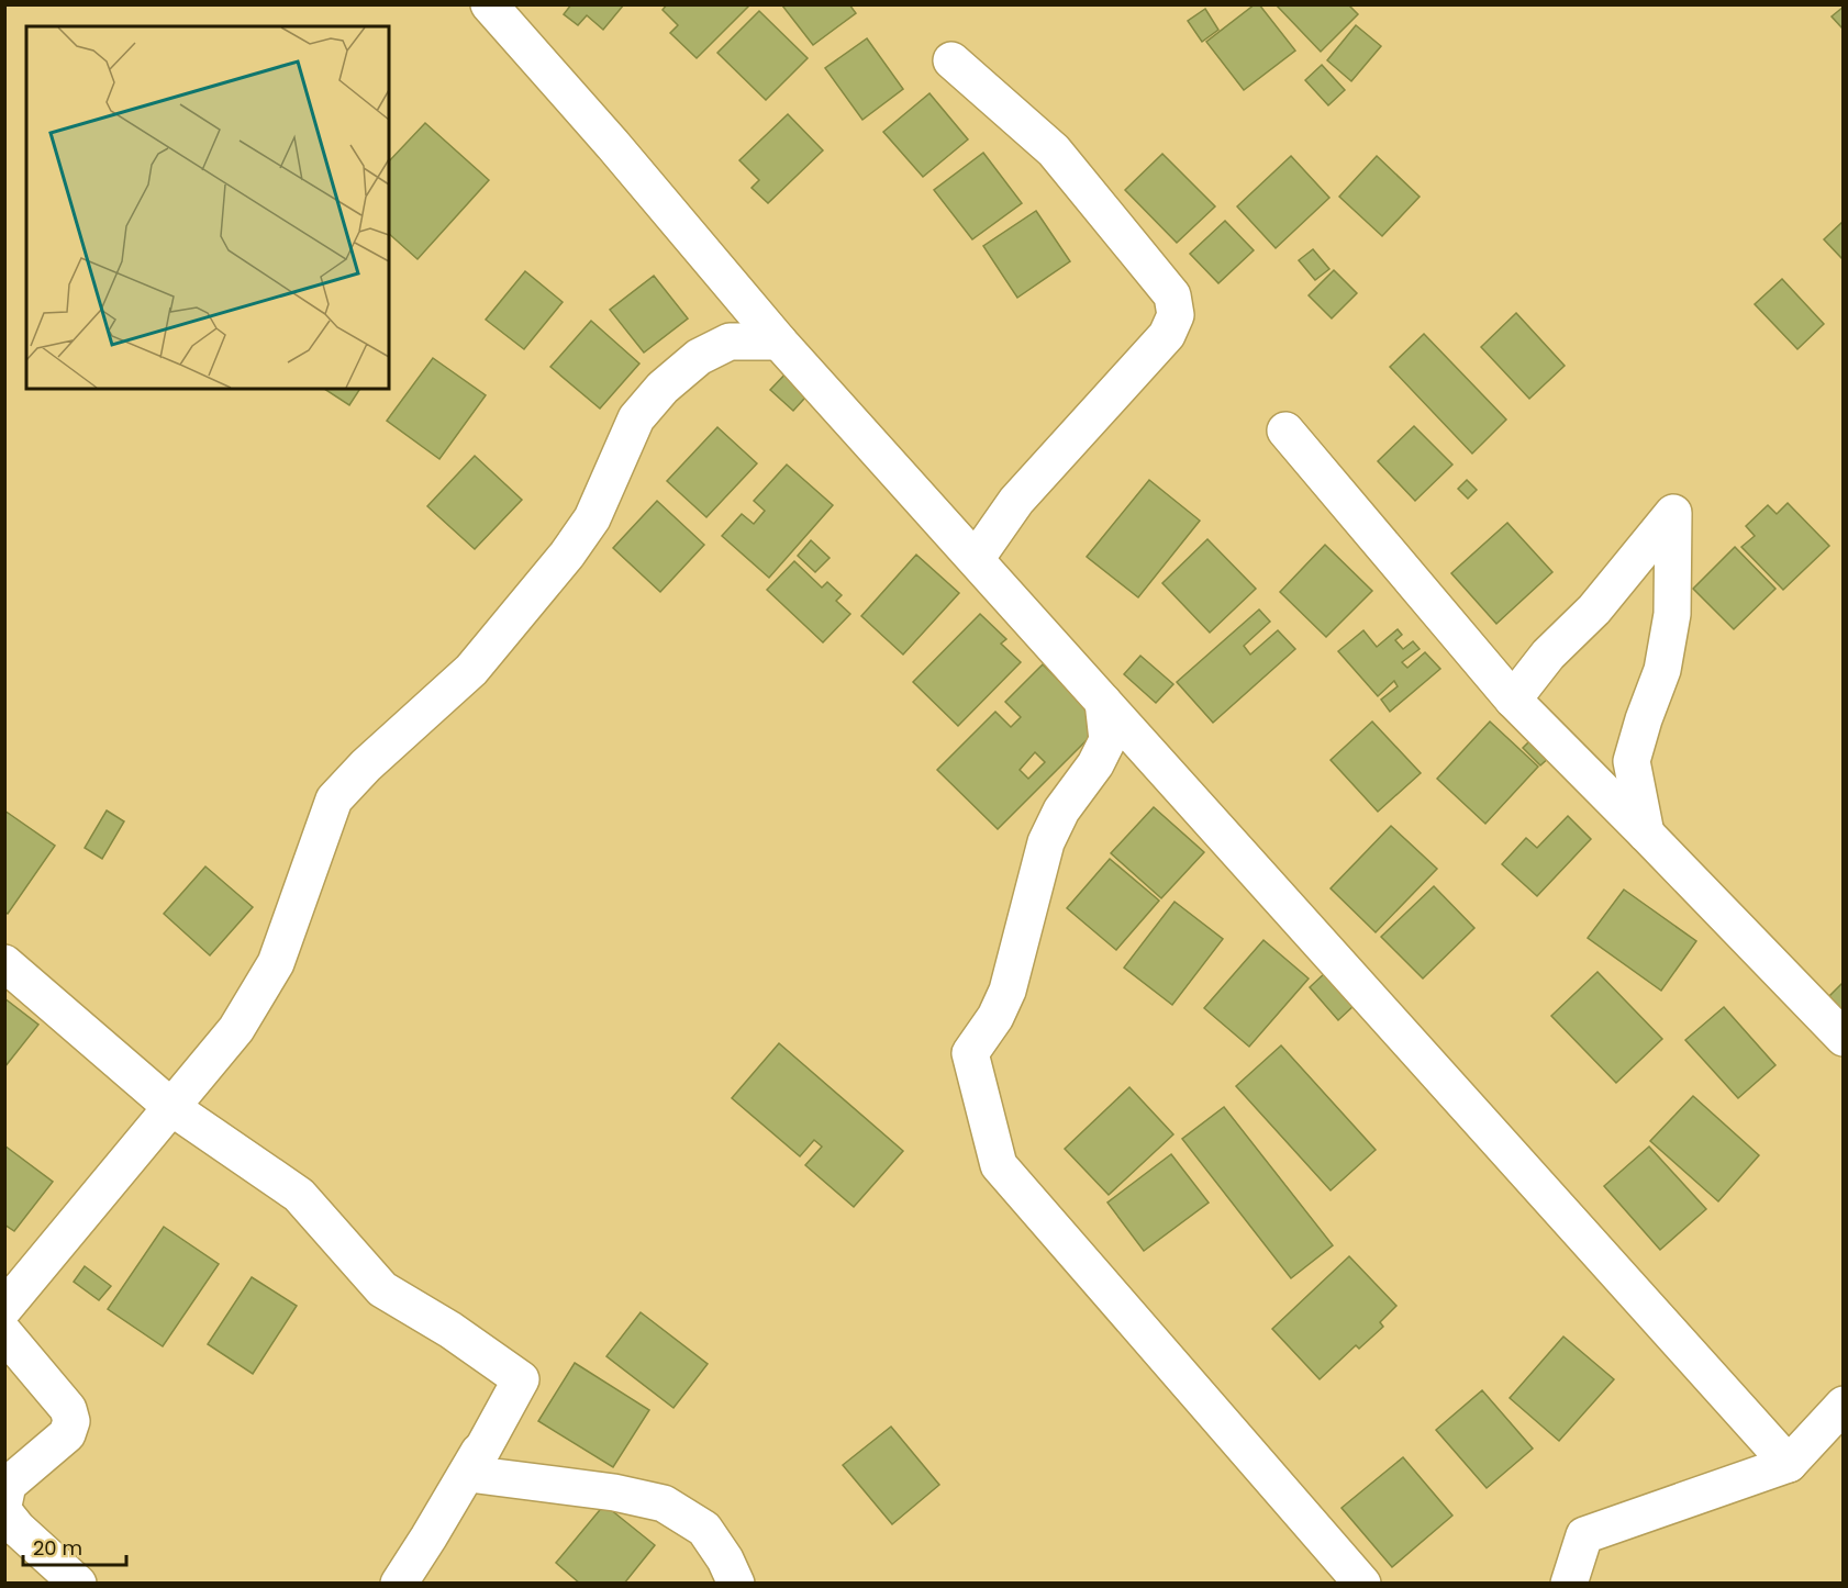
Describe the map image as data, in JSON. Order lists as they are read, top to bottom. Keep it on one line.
{"scale_bar":"20 m"}
